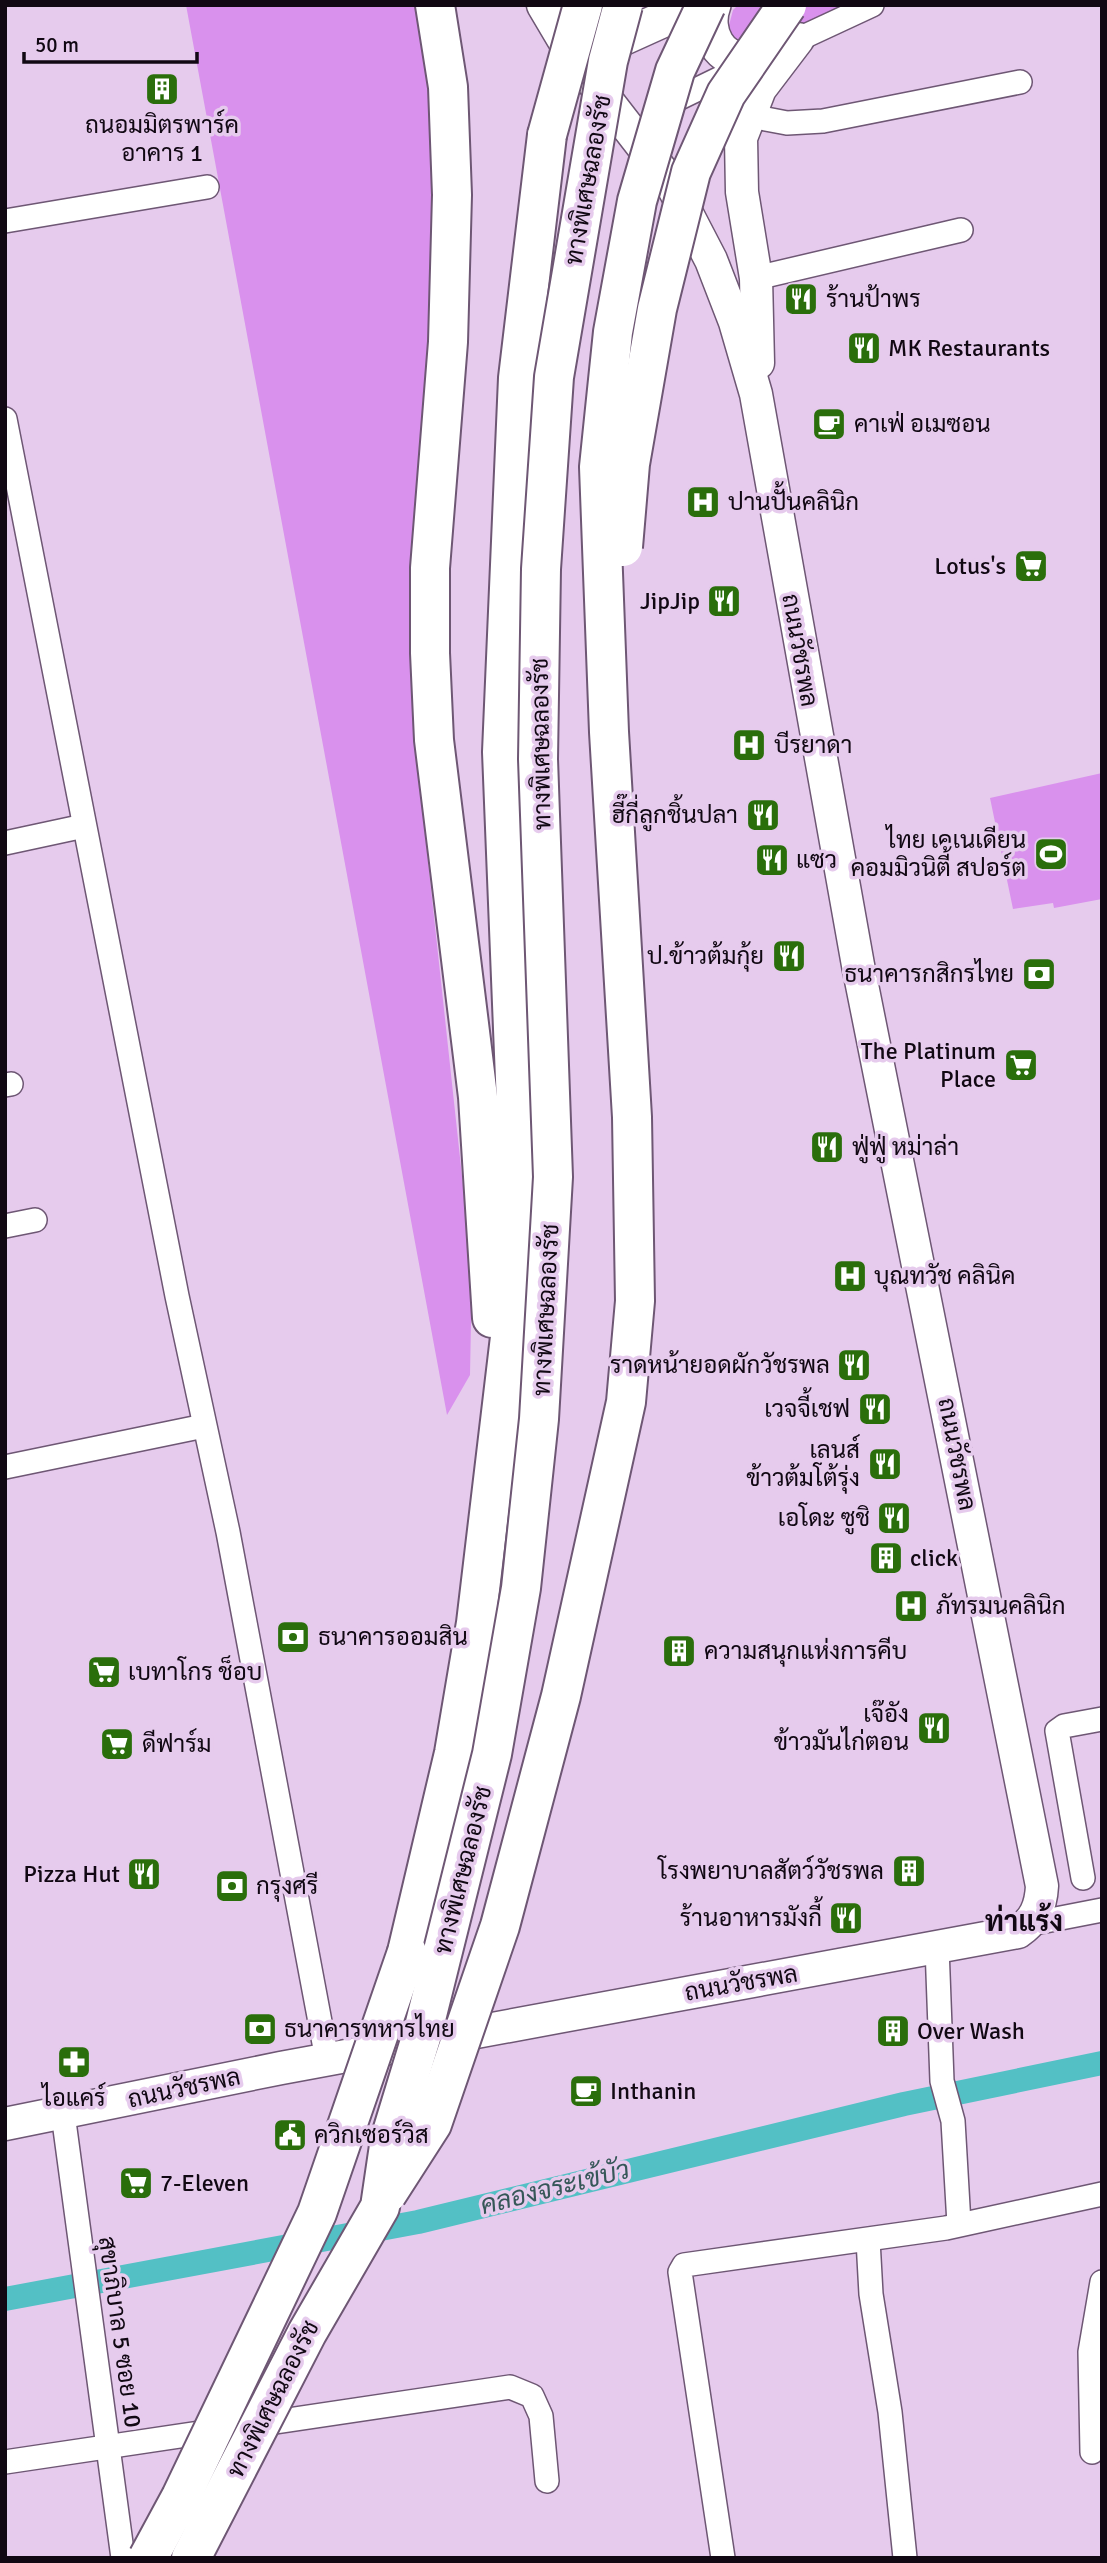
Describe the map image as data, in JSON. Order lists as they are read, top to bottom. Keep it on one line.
{"streets":{"highway":["ทางพิเศษฉลองรัช"],"main road":["ถนนวัชรพล"],"street":["สุขาภิบาล 5 ซอย 10"]},"crossings":[["ถนนวัชรพล","สุขาภิบาล 5 ซอย 10"]],"districts":["ท่าแร้ง"],"water":["คลองจระเข้บัว"],"places":{"building":["ถนอมมิตรพาร์ค อาคาร 1","click","ความสนุกแห่งการคีบ","โรงพยาบาลสัตว์วัชรพล","Over Wash"],"restaurant":["ร้านป้าพร","MK Restaurants","JipJip","ฮี๊กี่ลูกชิ้นปลา","แซว","ป.ข้าวต้มกุ้ย","ฟู่ฟู่ หม่าล่า","ราดหน้ายอดผักวัชรพล","เวจจี้เชฟ","เลนส์ ข้าวต้มโต้รุ่ง","เอโดะ ซูชิ","เจ๊อัง ข้าวมันไก่ตอน","Pizza Hut","ร้านอาหารมังกี้"],"cafe":["คาเฟ่ อเมซอน","Inthanin"],"hospital":["ปานปั้นคลินิก","บีรยาดา","บุณทวัช คลินิค","ภัทรมนคลินิก"],"supermarket":["Lotus's","The Platinum Place","เบทาโกร ช็อบ","ดีฟาร์ม","7-Eleven"],"sports":["ไทย เคเนเดียน คอมมิวนิตี้ สปอร์ต"],"bank":["ธนาคารกสิกรไทย","ธนาคารออมสิน","กรุงศรี","ธนาคารทหารไทย"],"pharmacy":["ไอแคร์"],"public building":["ควิกเซอร์วิส"]},"scale_bar":"50 m"}
